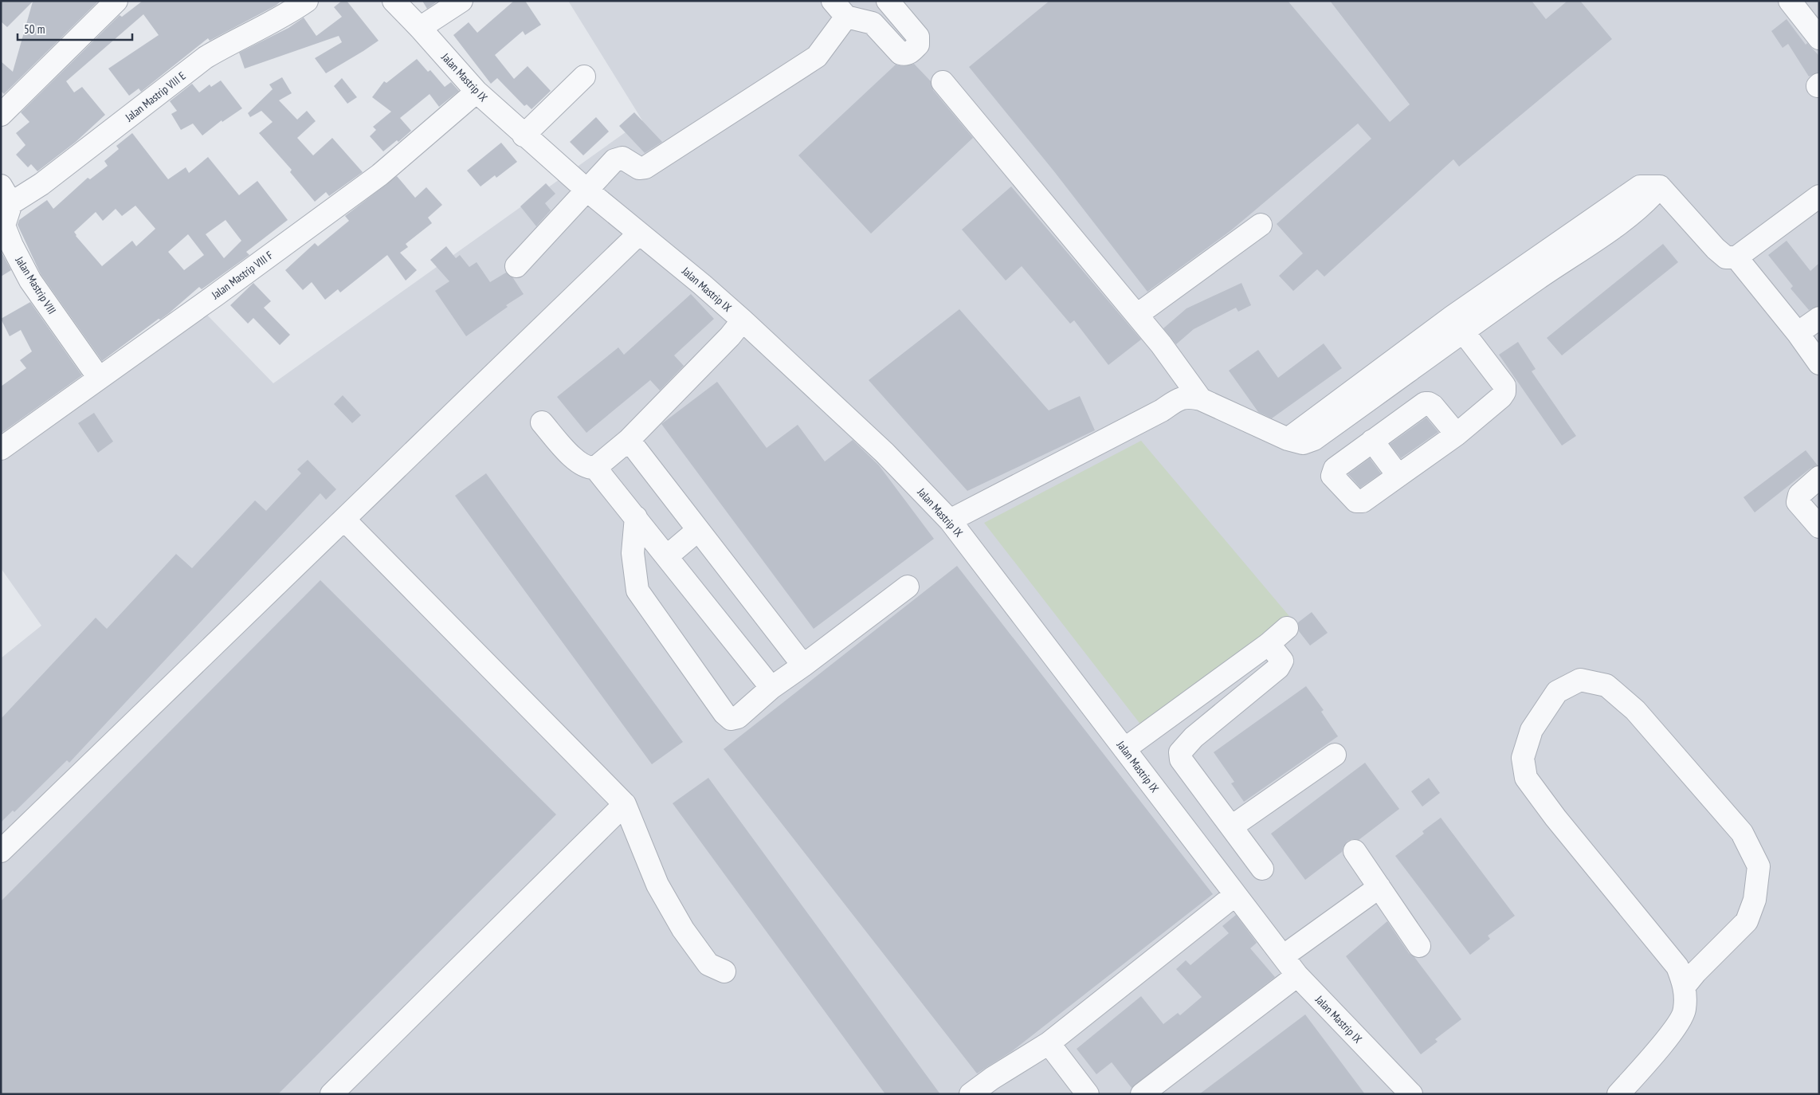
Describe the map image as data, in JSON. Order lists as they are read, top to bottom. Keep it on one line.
{"streets":{"street":["Jalan Mastrip IX","Jalan Mastrip VIII E","Jalan Mastrip VIII F","Jalan Mastrip VIII"]},"crossings":[["Jalan Mastrip IX","Jalan Mastrip VIII F"],["Jalan Mastrip VIII E","Jalan Mastrip VIII"],["Jalan Mastrip VIII F","Jalan Mastrip VIII"]],"scale_bar":"50 m"}
